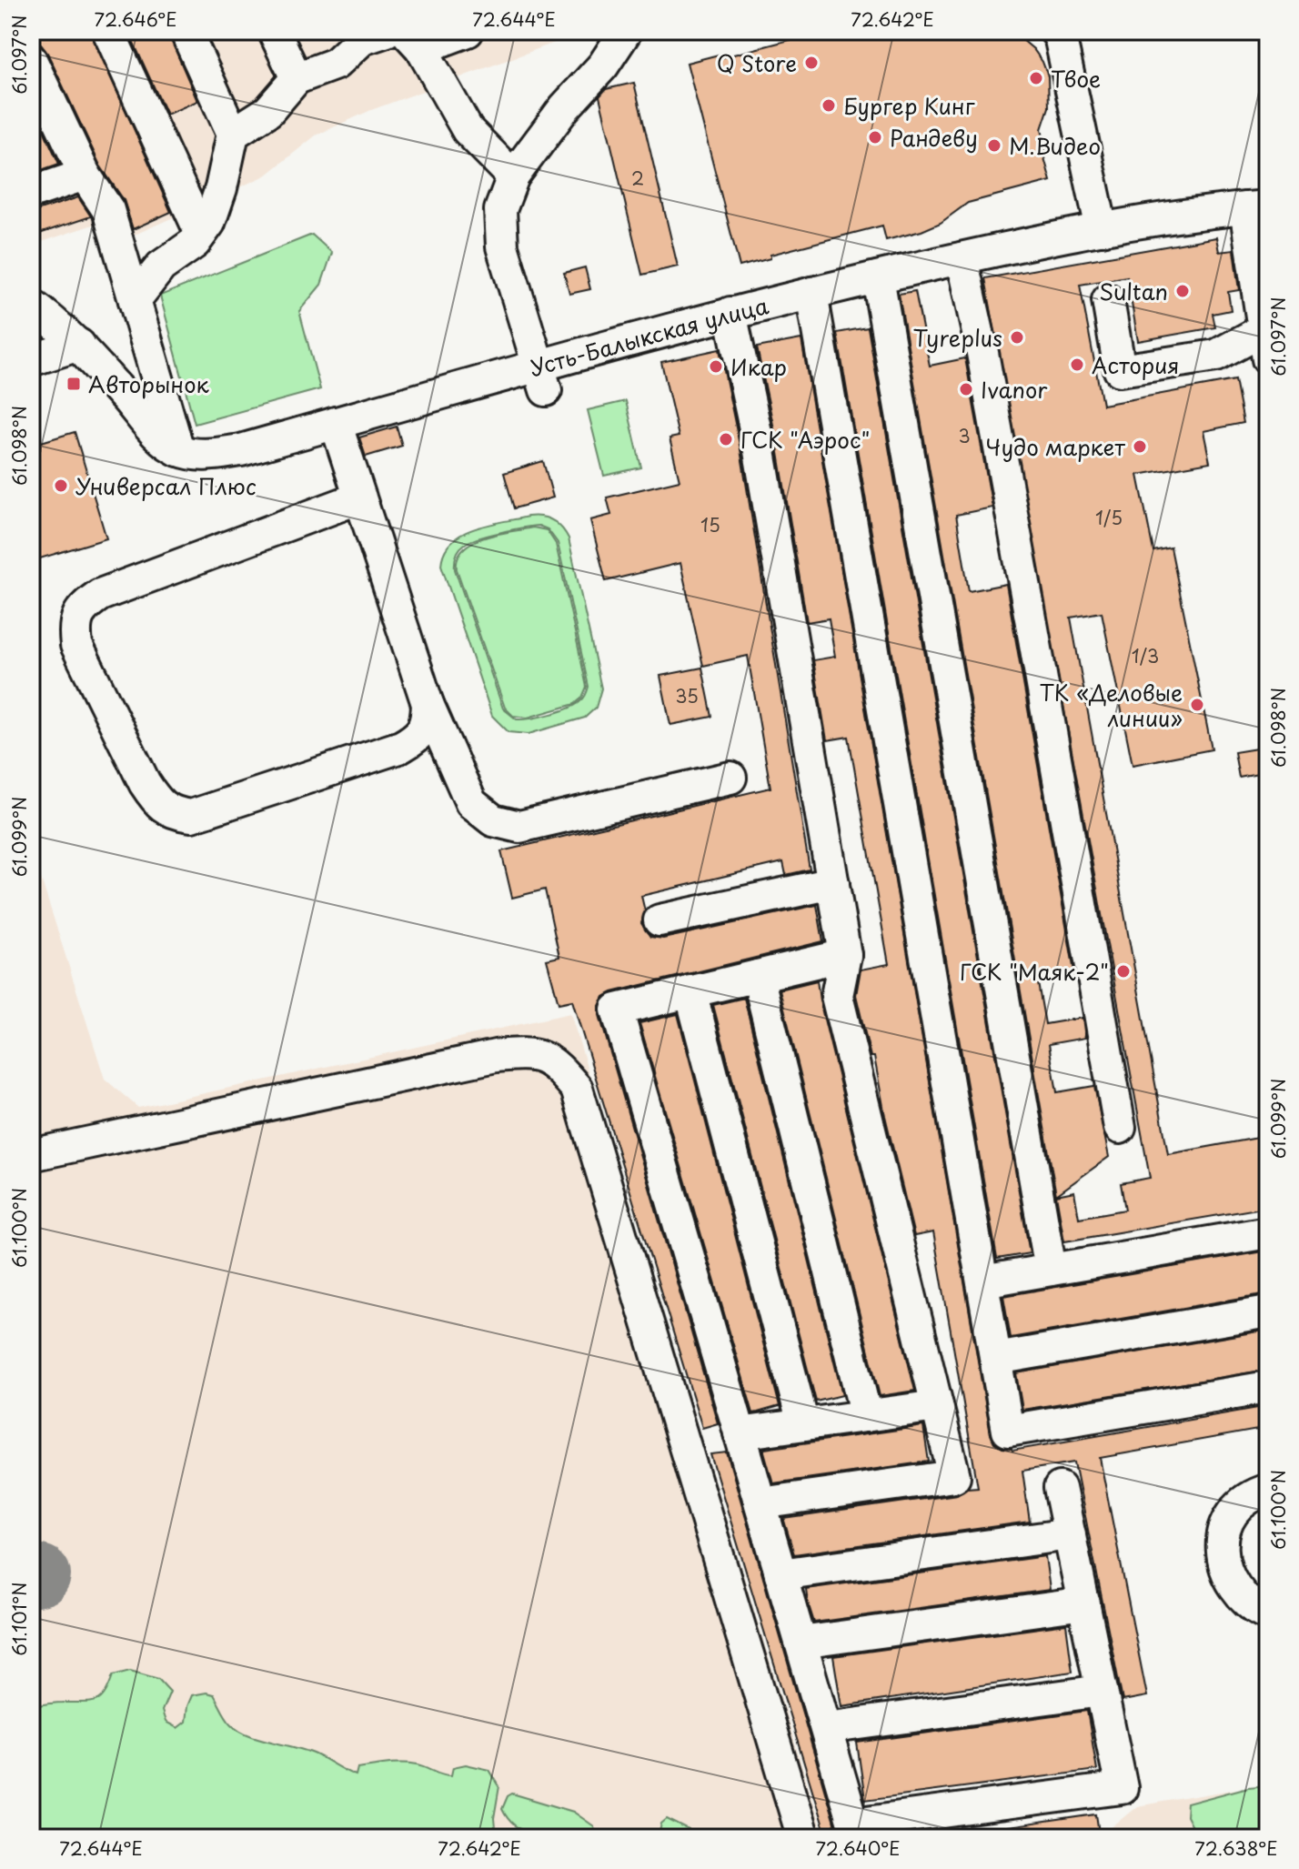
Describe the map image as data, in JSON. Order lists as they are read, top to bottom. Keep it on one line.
{"streets":{"street":["Усть-Балыкская улица"]},"places":{"other":["Q Store","Твое","Бургер Кинг","Рандеву","М.Видео","Sultan","Tyreplus","Астория","Икар","Ivanor","ГСК \"Аэрос\"","Чудо маркет","Универсал Плюс","ТК «Деловые линии»","ГСК \"Маяк-2\""],"transit":["Авторынок"]},"house_numbers":["2","3","1/5","15","1/3","35"],"coordinates":["72.646°E","72.644°E","72.642°E","61.097°N","61.098°N","61.099°N","61.100°N","61.101°N","72.640°E","72.638°E"]}
